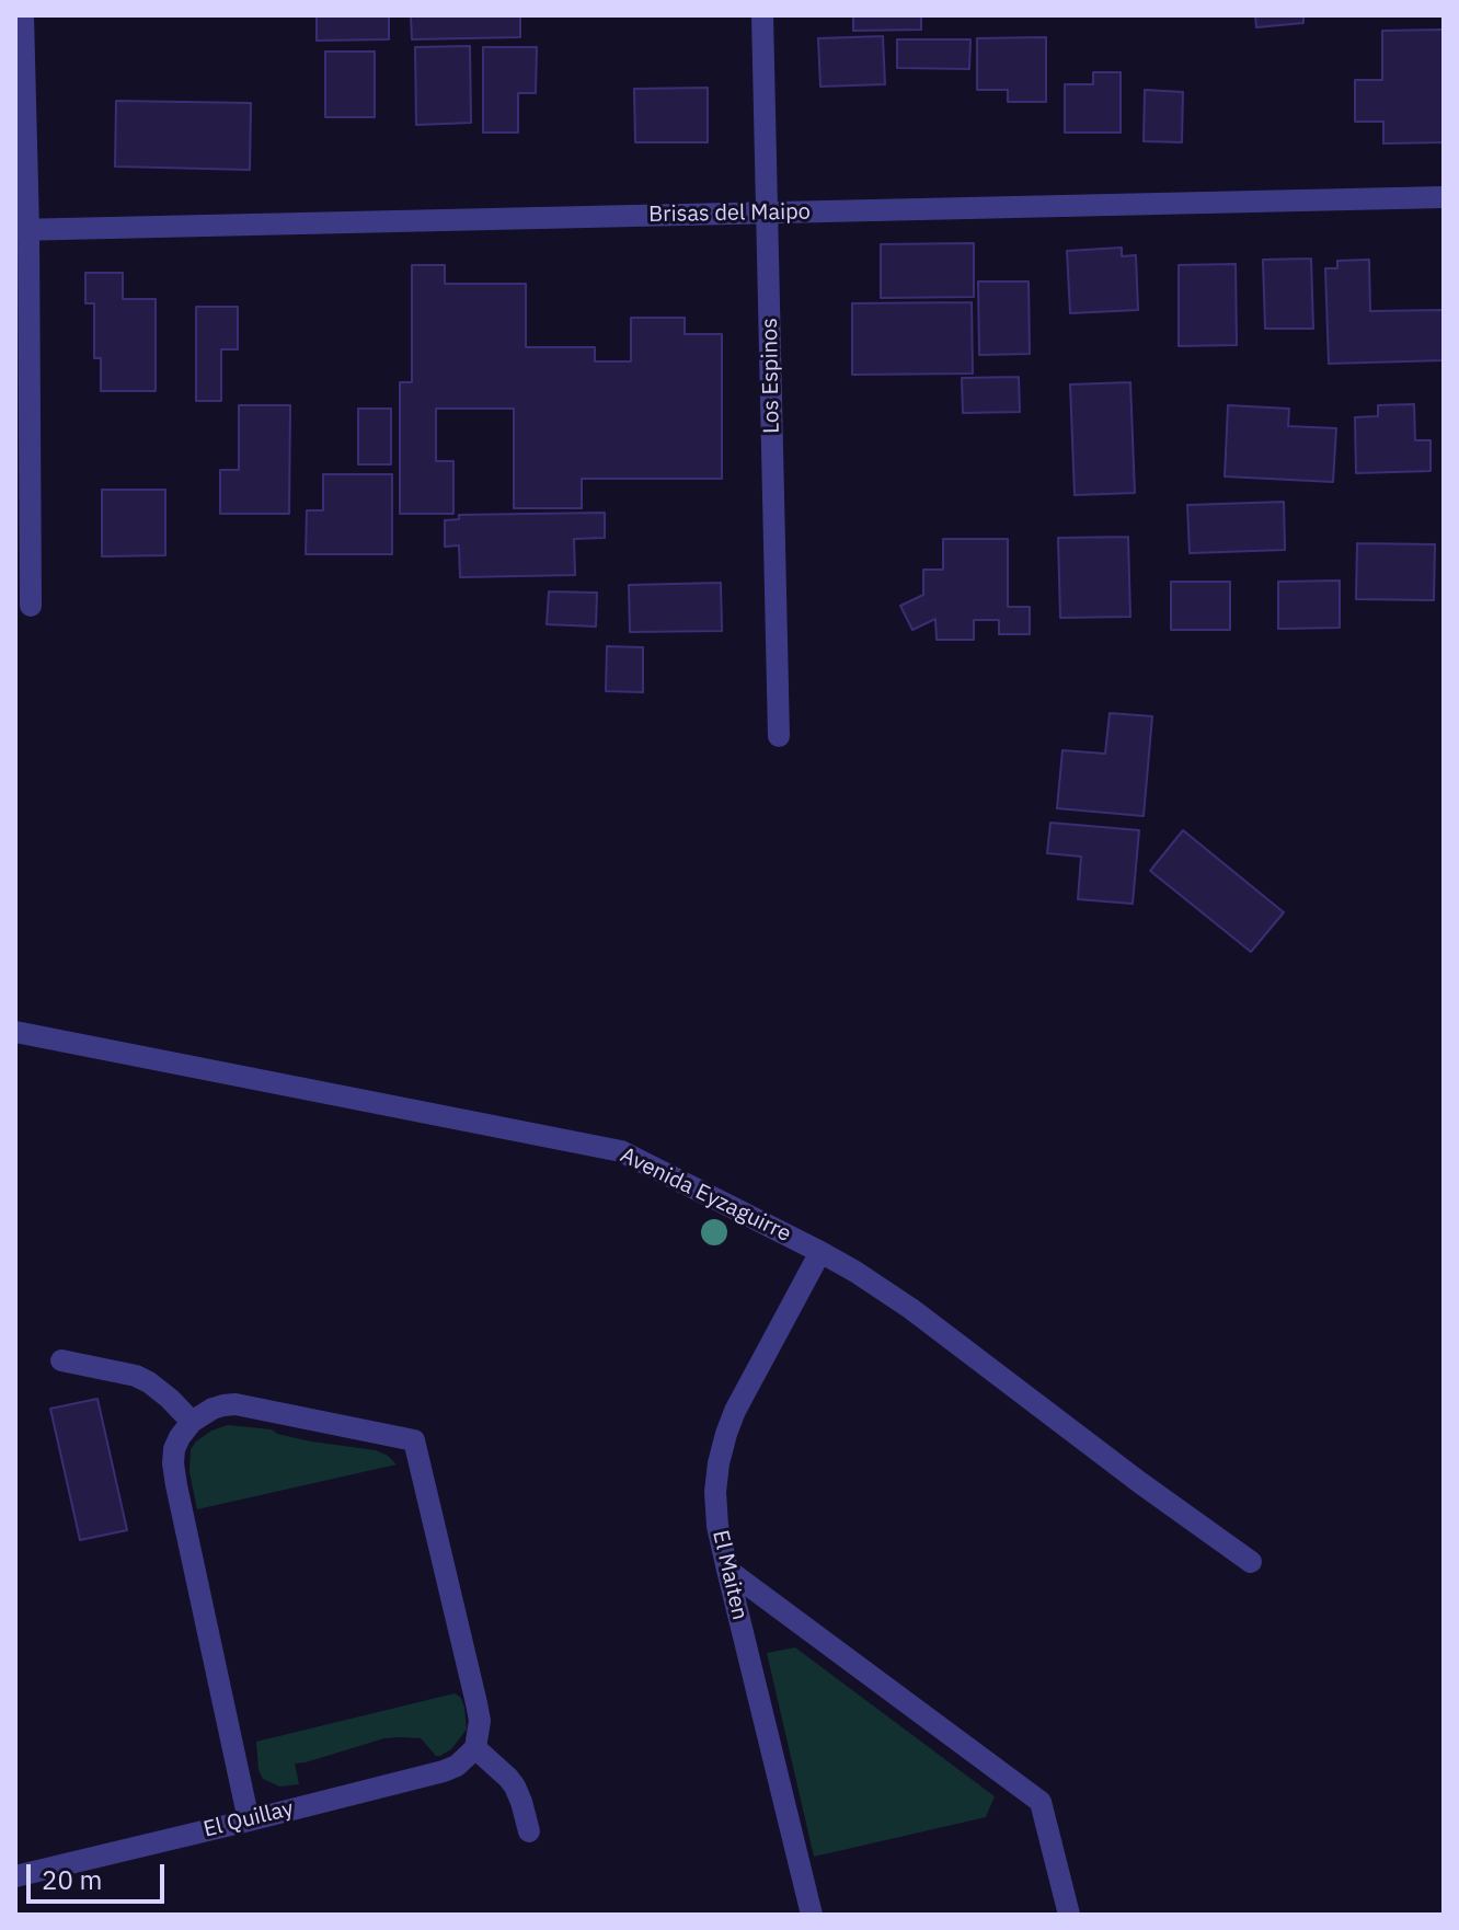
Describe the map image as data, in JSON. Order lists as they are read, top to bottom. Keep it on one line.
{"streets":{"street":["Brisas del Maipo","Los Espinos","Avenida Eyzaguirre","El Maiten","El Quillay"]},"crossings":[["Brisas del Maipo","Los Espinos"],["Avenida Eyzaguirre","El Maiten"]],"scale_bar":"20 m"}
